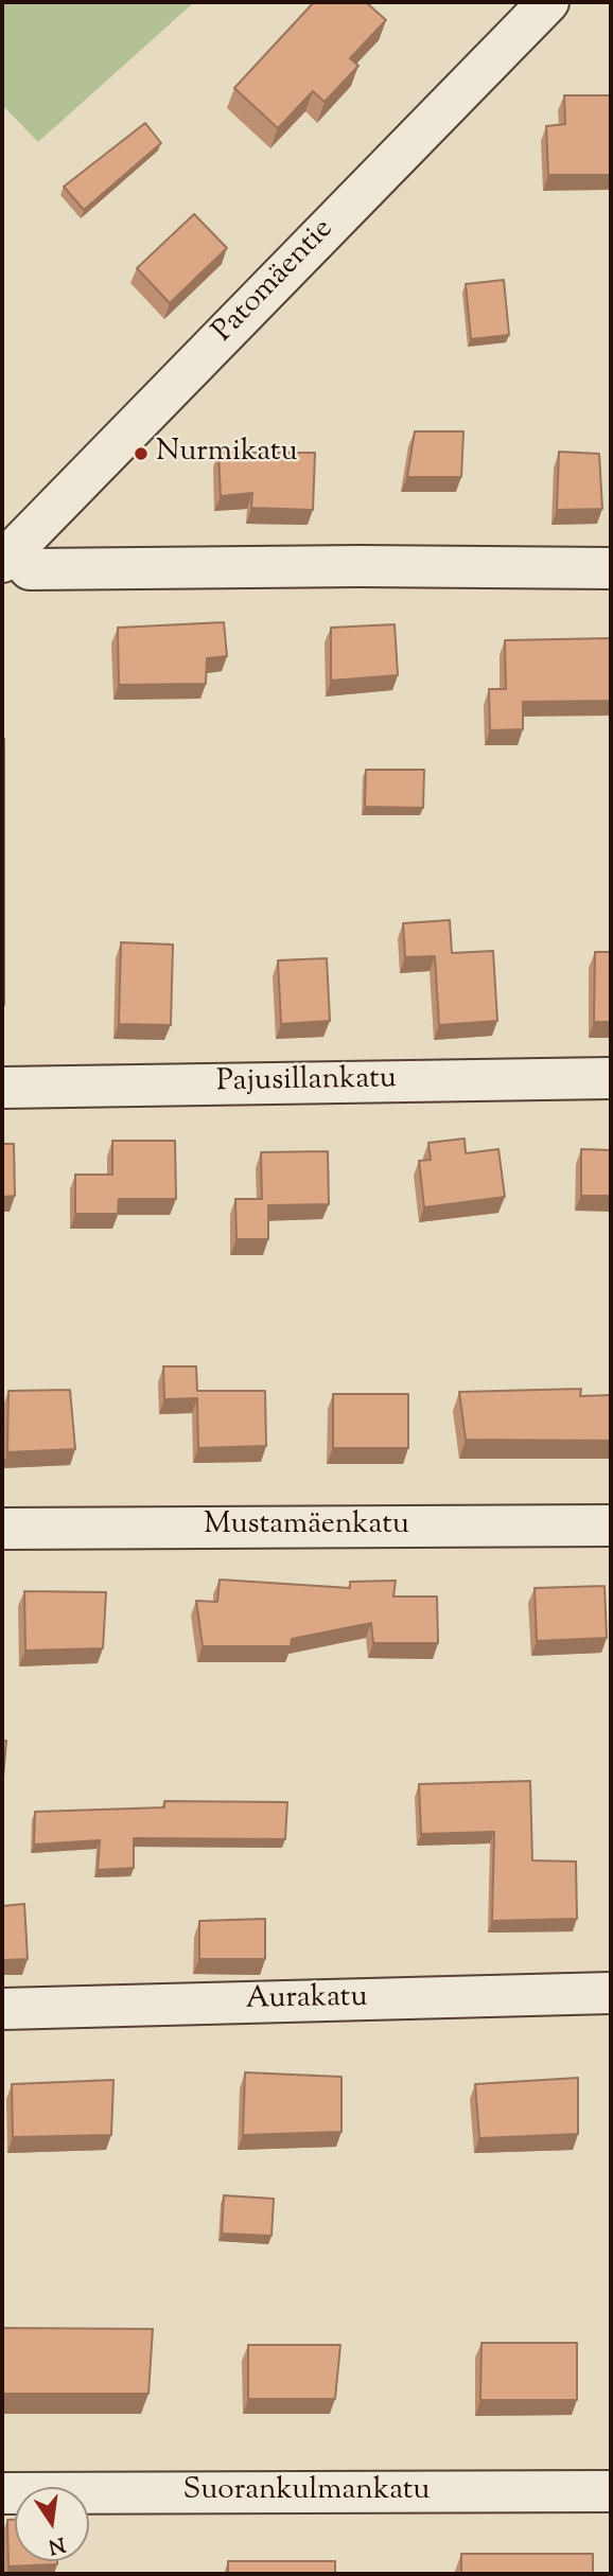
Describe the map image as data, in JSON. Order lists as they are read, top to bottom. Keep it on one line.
{"streets":{"street":["Patomäentie","Pajusillankatu","Mustamäenkatu","Aurakatu","Suorankulmankatu"]},"places":["Nurmikatu"],"north":"bottom"}
